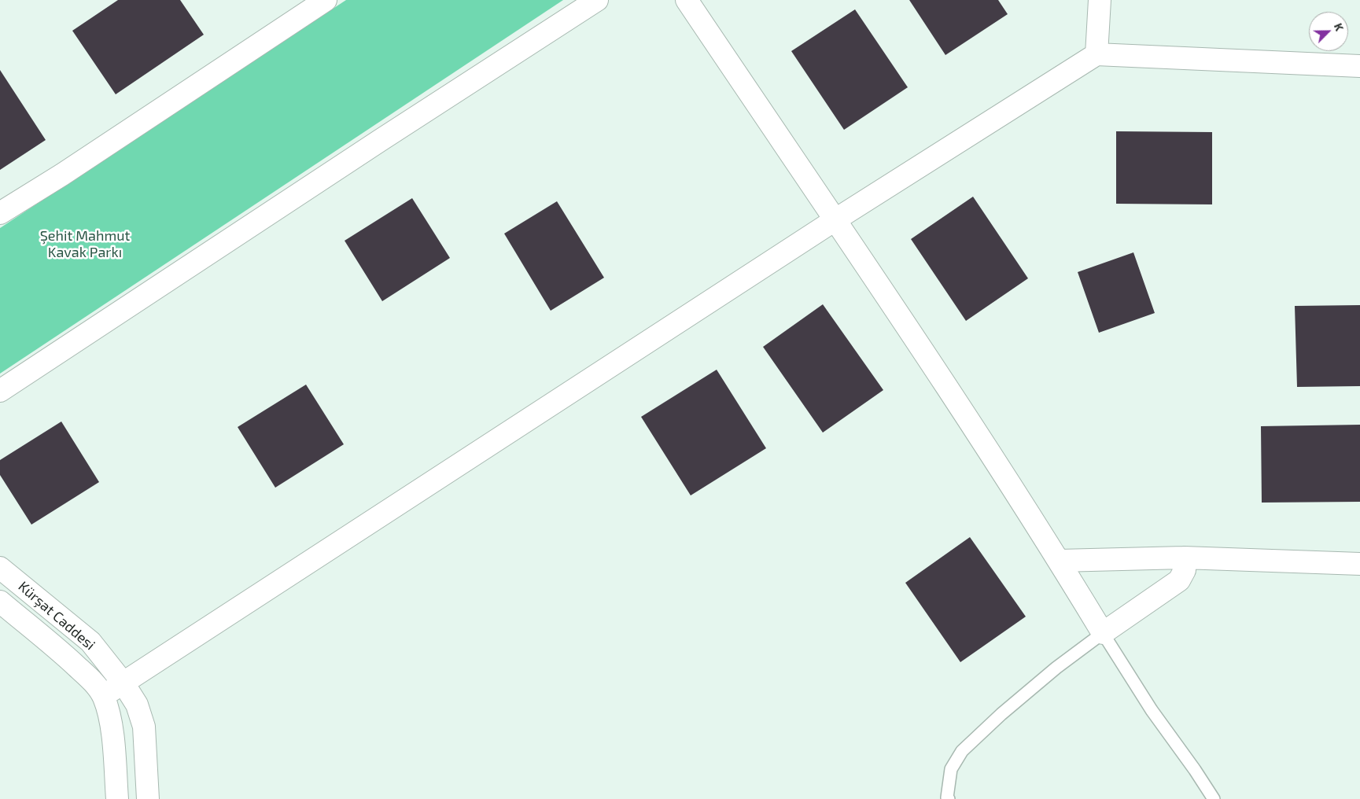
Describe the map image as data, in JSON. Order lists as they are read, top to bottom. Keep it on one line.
{"streets":{"street":["Kürşat Caddesi"]},"parks":["Şehit Mahmut Kavak Parkı"],"north":"top right"}
